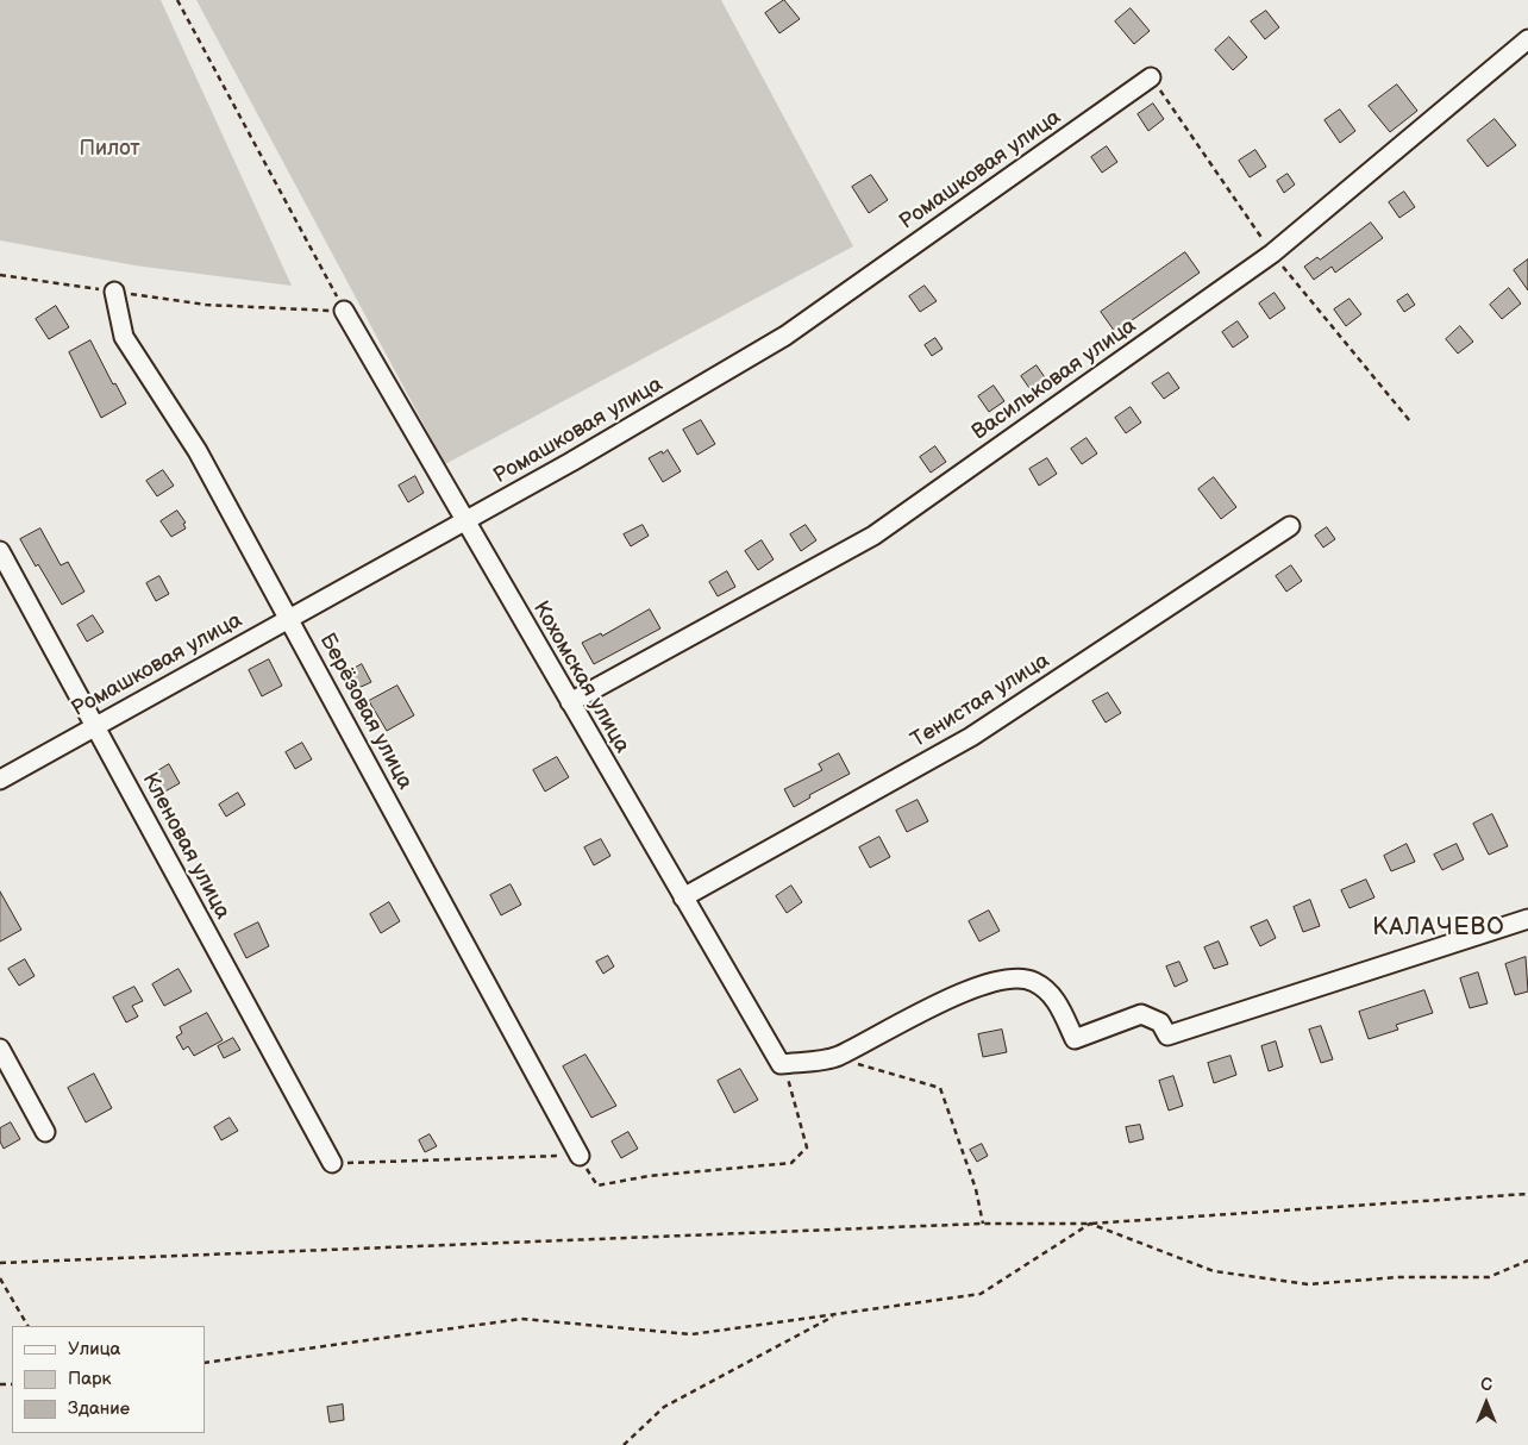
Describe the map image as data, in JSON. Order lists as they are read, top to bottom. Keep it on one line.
{"streets":{"street":["Ромашковая улица","Васильковая улица","Кохомская улица","Тенистая улица","Берёзовая улица","Кленовая улица"]},"crossings":[["Ромашковая улица","Кохомская улица"],["Ромашковая улица","Берёзовая улица"],["Ромашковая улица","Кленовая улица"],["Васильковая улица","Кохомская улица"],["Кохомская улица","Тенистая улица"]],"districts":["КАЛАЧЕВО"],"parks":["Пилот"],"legend":["Улица","Парк","Здание"],"north":"top"}
